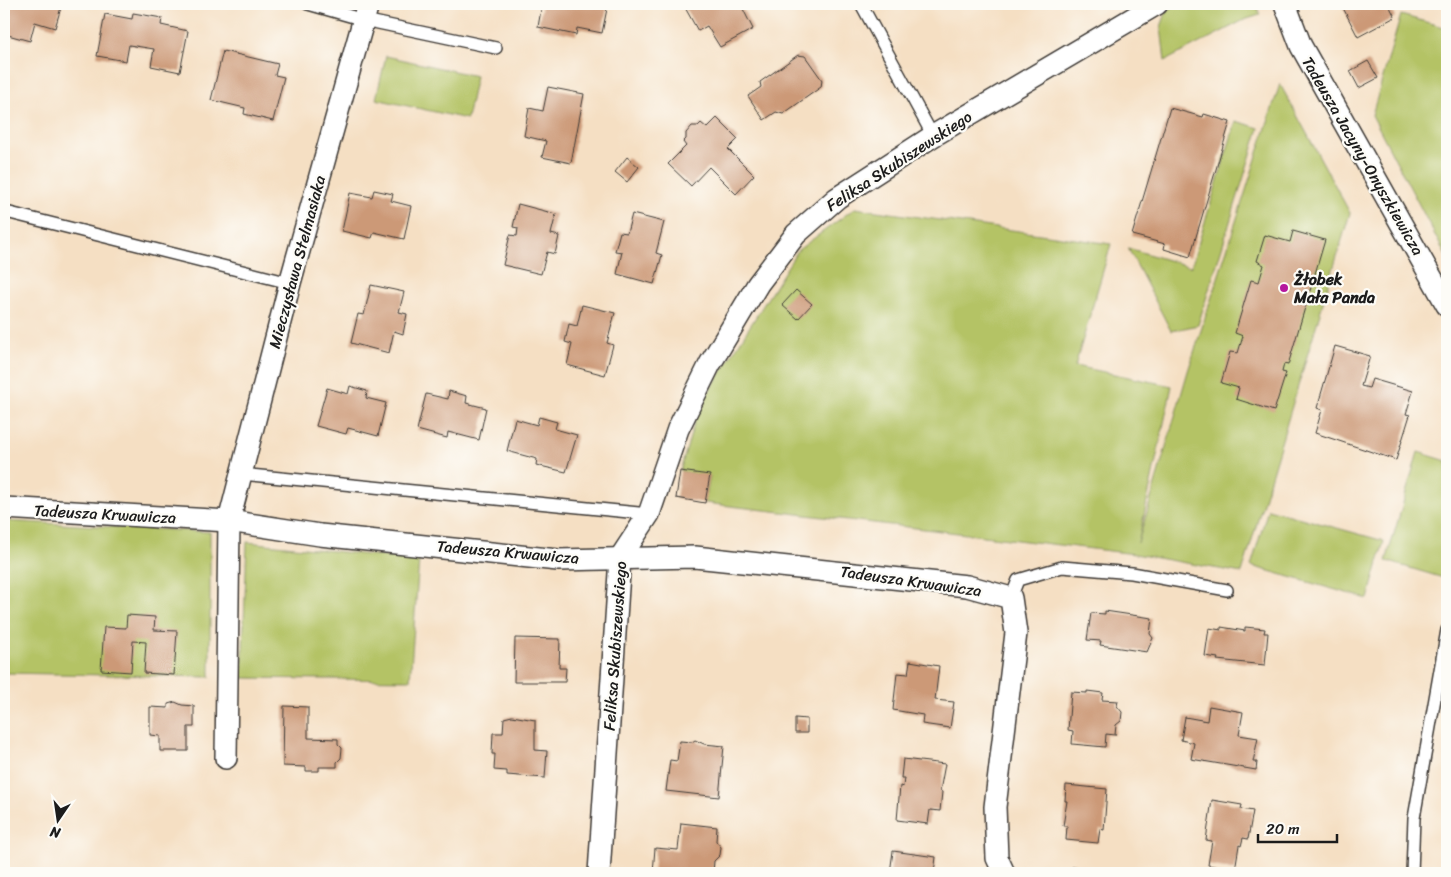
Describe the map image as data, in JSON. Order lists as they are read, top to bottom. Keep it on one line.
{"streets":{"street":["Tadeusza Jacyny-Onyszkiewicza","Feliksa Skubiszewskiego","Mieczysława Stelmasiaka","Tadeusza Krwawicza"]},"crossings":[["Feliksa Skubiszewskiego","Tadeusza Krwawicza"],["Mieczysława Stelmasiaka","Tadeusza Krwawicza"]],"places":["Żłobek Mała Panda"],"scale_bar":"20 m","north":"bottom"}
